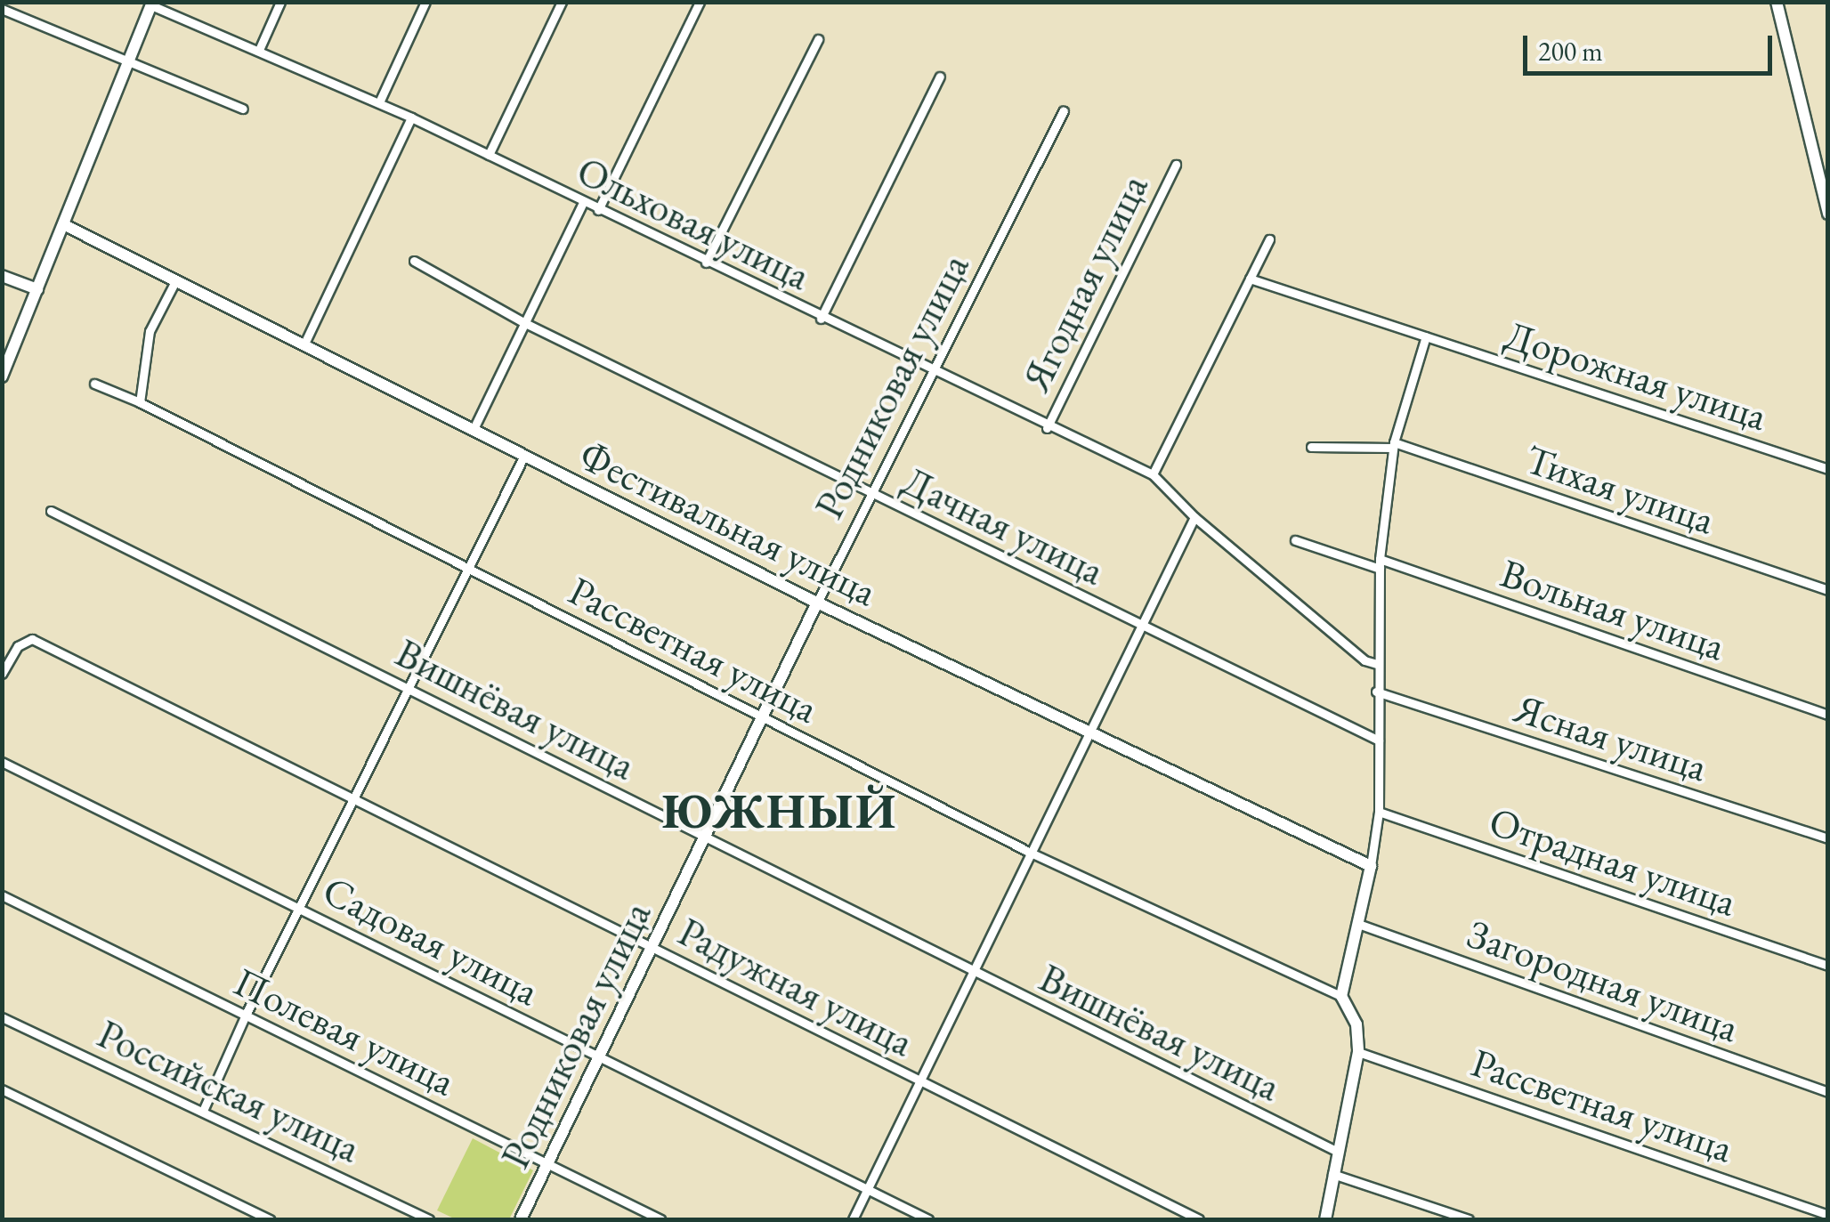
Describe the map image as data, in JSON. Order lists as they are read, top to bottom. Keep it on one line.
{"streets":{"street":["Ольховая улица","Ягодная улица","Дорожная улица","Родниковая улица","Тихая улица","Фестивальная улица","Дачная улица","Вольная улица","Рассветная улица","Вишнёвая улица","Ясная улица","Отрадная улица","Садовая улица","Загородная улица","Радужная улица","Полевая улица","Российская улица"]},"crossings":[["Ольховая улица","Ягодная улица"],["Ольховая улица","Родниковая улица"],["Родниковая улица","Фестивальная улица"],["Родниковая улица","Дачная улица"],["Родниковая улица","Рассветная улица"],["Родниковая улица","Вишнёвая улица"],["Родниковая улица","Садовая улица"],["Родниковая улица","Радужная улица"],["Родниковая улица","Полевая улица"]],"districts":["ЮЖНЫЙ"],"scale_bar":"200 m"}
